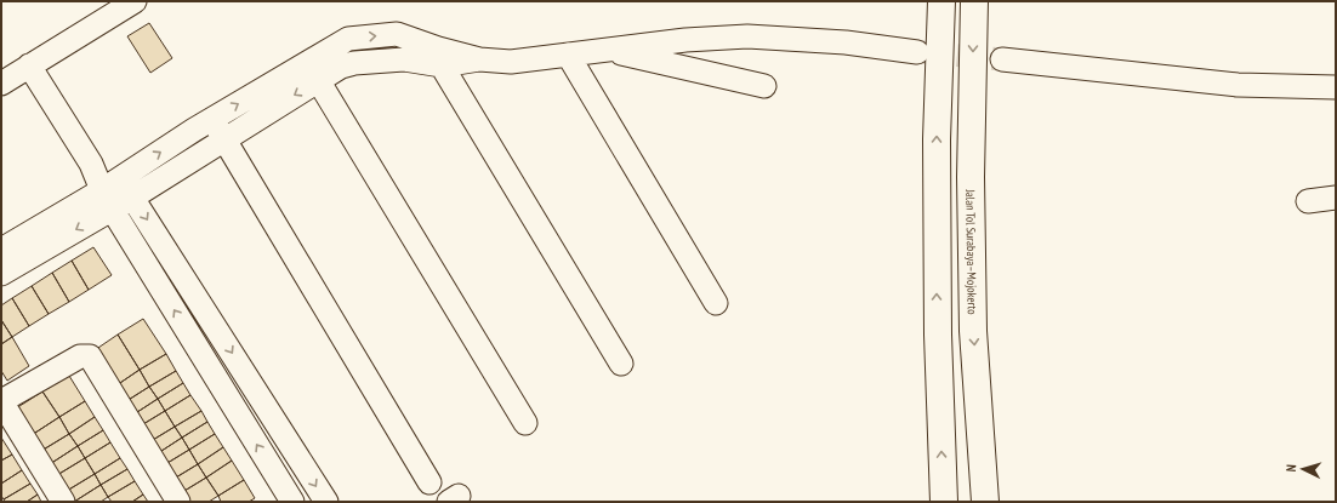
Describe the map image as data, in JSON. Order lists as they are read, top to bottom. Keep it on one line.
{"streets":{"highway":["Jalan Tol Surabaya–Mojokerto"]},"north":"left"}
